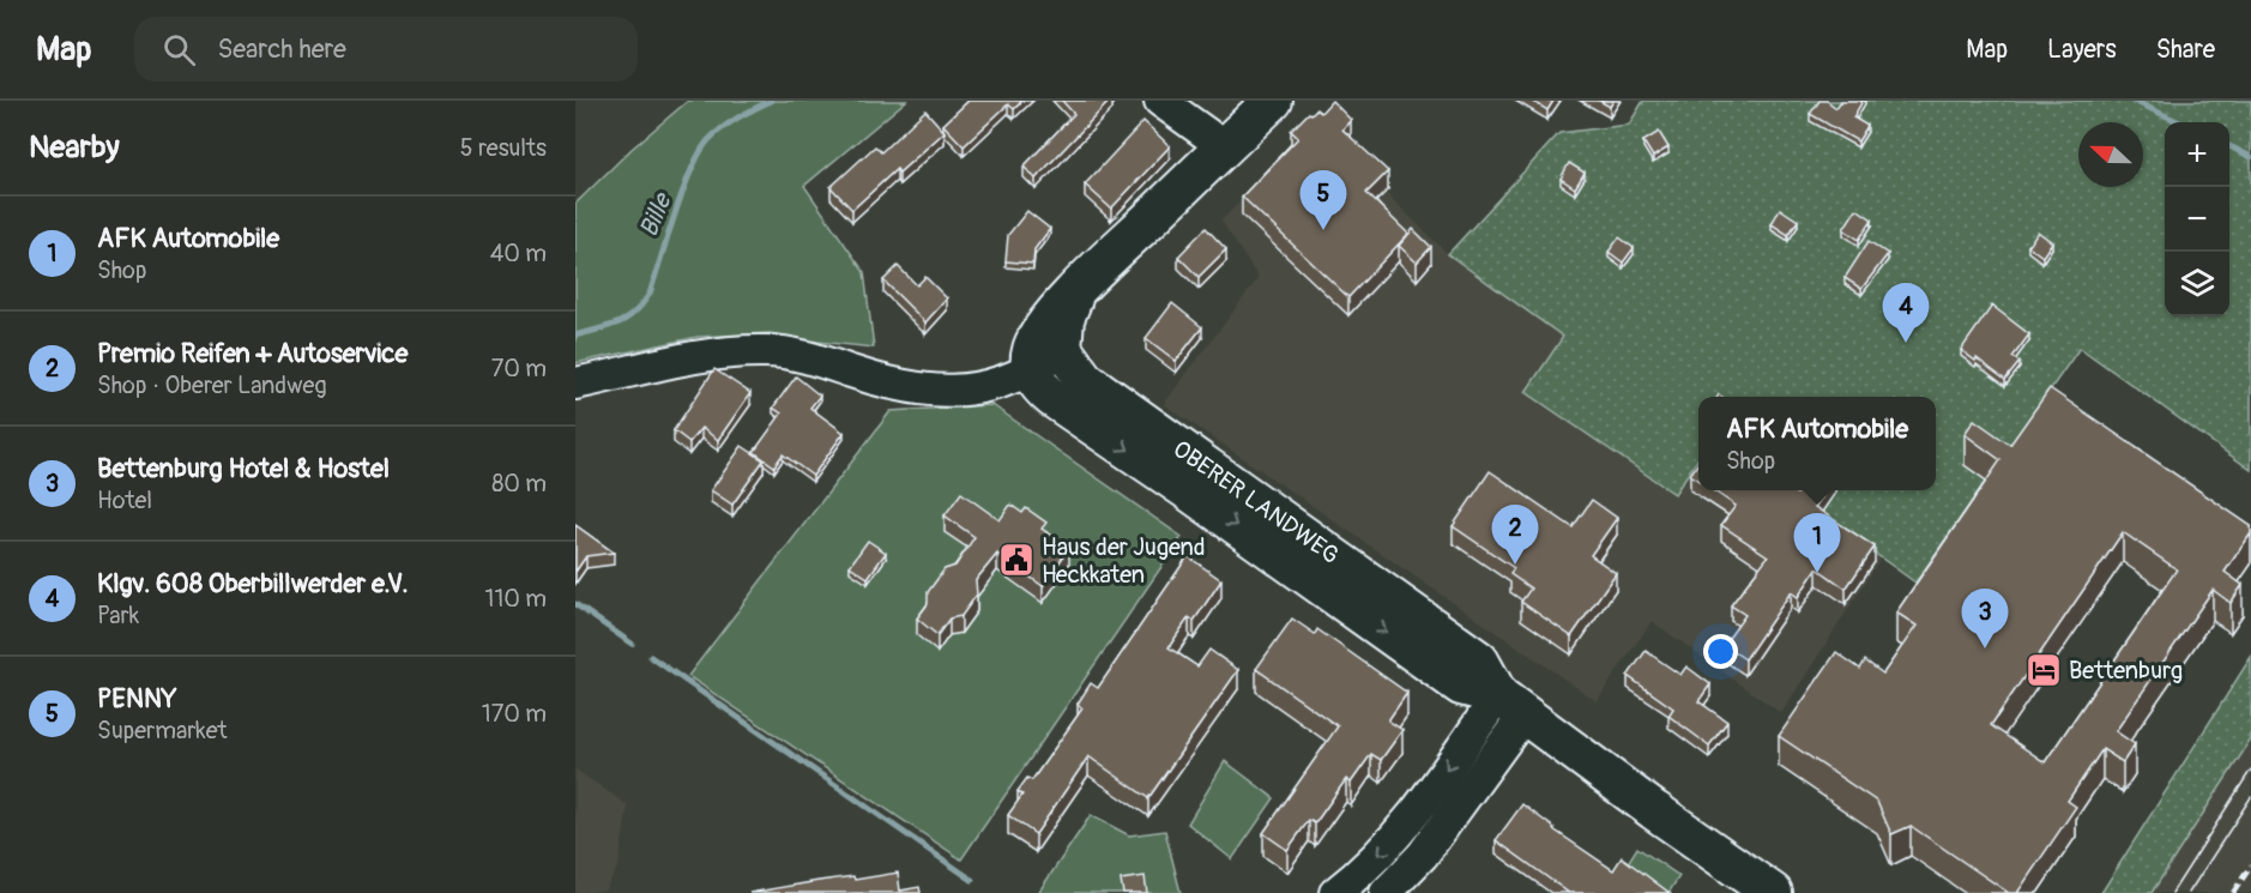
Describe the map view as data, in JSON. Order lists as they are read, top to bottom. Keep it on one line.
{"streets":{"main road":["OBERER LANDWEG"]},"water":["Bille"],"places":{"public building":["Haus der Jugend Heckkaten"],"hotel":["Bettenburg"]},"north":"left","page":{"header":"Map","search":"Search here","nav":["Map","Layers","Share"],"heading":["Nearby","5 results"],"map_buttons":["+","−"],"pins":["5","4","2","1","3"],"list":[{"mark":"1","name":"AFK Automobile","note":"Shop","value":"40 m"},{"mark":"2","name":"Premio Reifen + Autoservice","note":"Shop · Oberer Landweg","value":"70 m"},{"mark":"3","name":"Bettenburg Hotel & Hostel","note":"Hotel","value":"80 m"},{"mark":"4","name":"Klgv. 608 Oberbillwerder e.V.","note":"Park","value":"110 m"},{"mark":"5","name":"PENNY","note":"Supermarket","value":"170 m"}],"popup":["AFK Automobile","Shop"]}}
